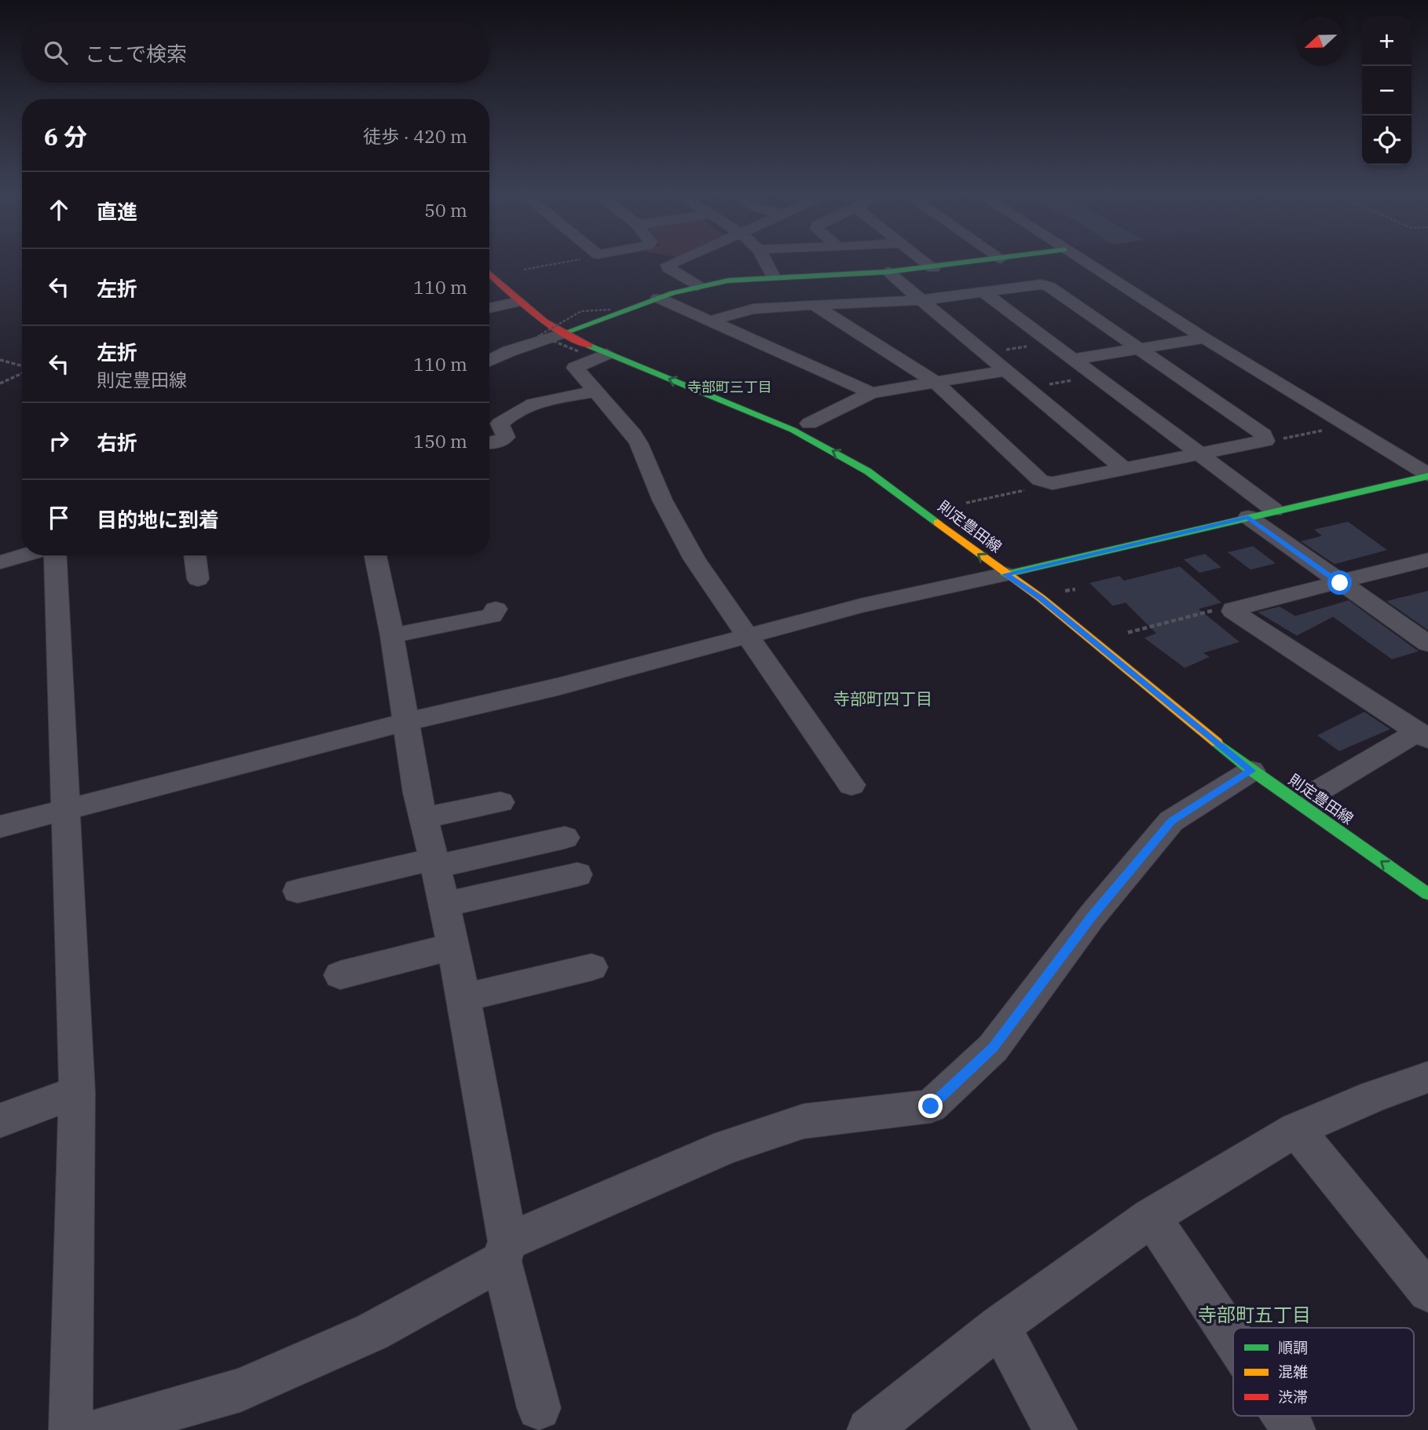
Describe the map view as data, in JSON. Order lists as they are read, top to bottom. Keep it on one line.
{"streets":{"main road":["則定豊田線"]},"districts":["寺部町三丁目","寺部町四丁目","寺部町五丁目"],"legend":["順調","混雑","渋滞"],"north":"left","page":{"map_buttons":["+","−"],"search":"ここで検索","heading":["6 分","徒歩 · 420 m"],"list":[["直進","50 m"],["左折","110 m"],["左折","則定豊田線","110 m"],["右折","150 m"],"目的地に到着"]}}
